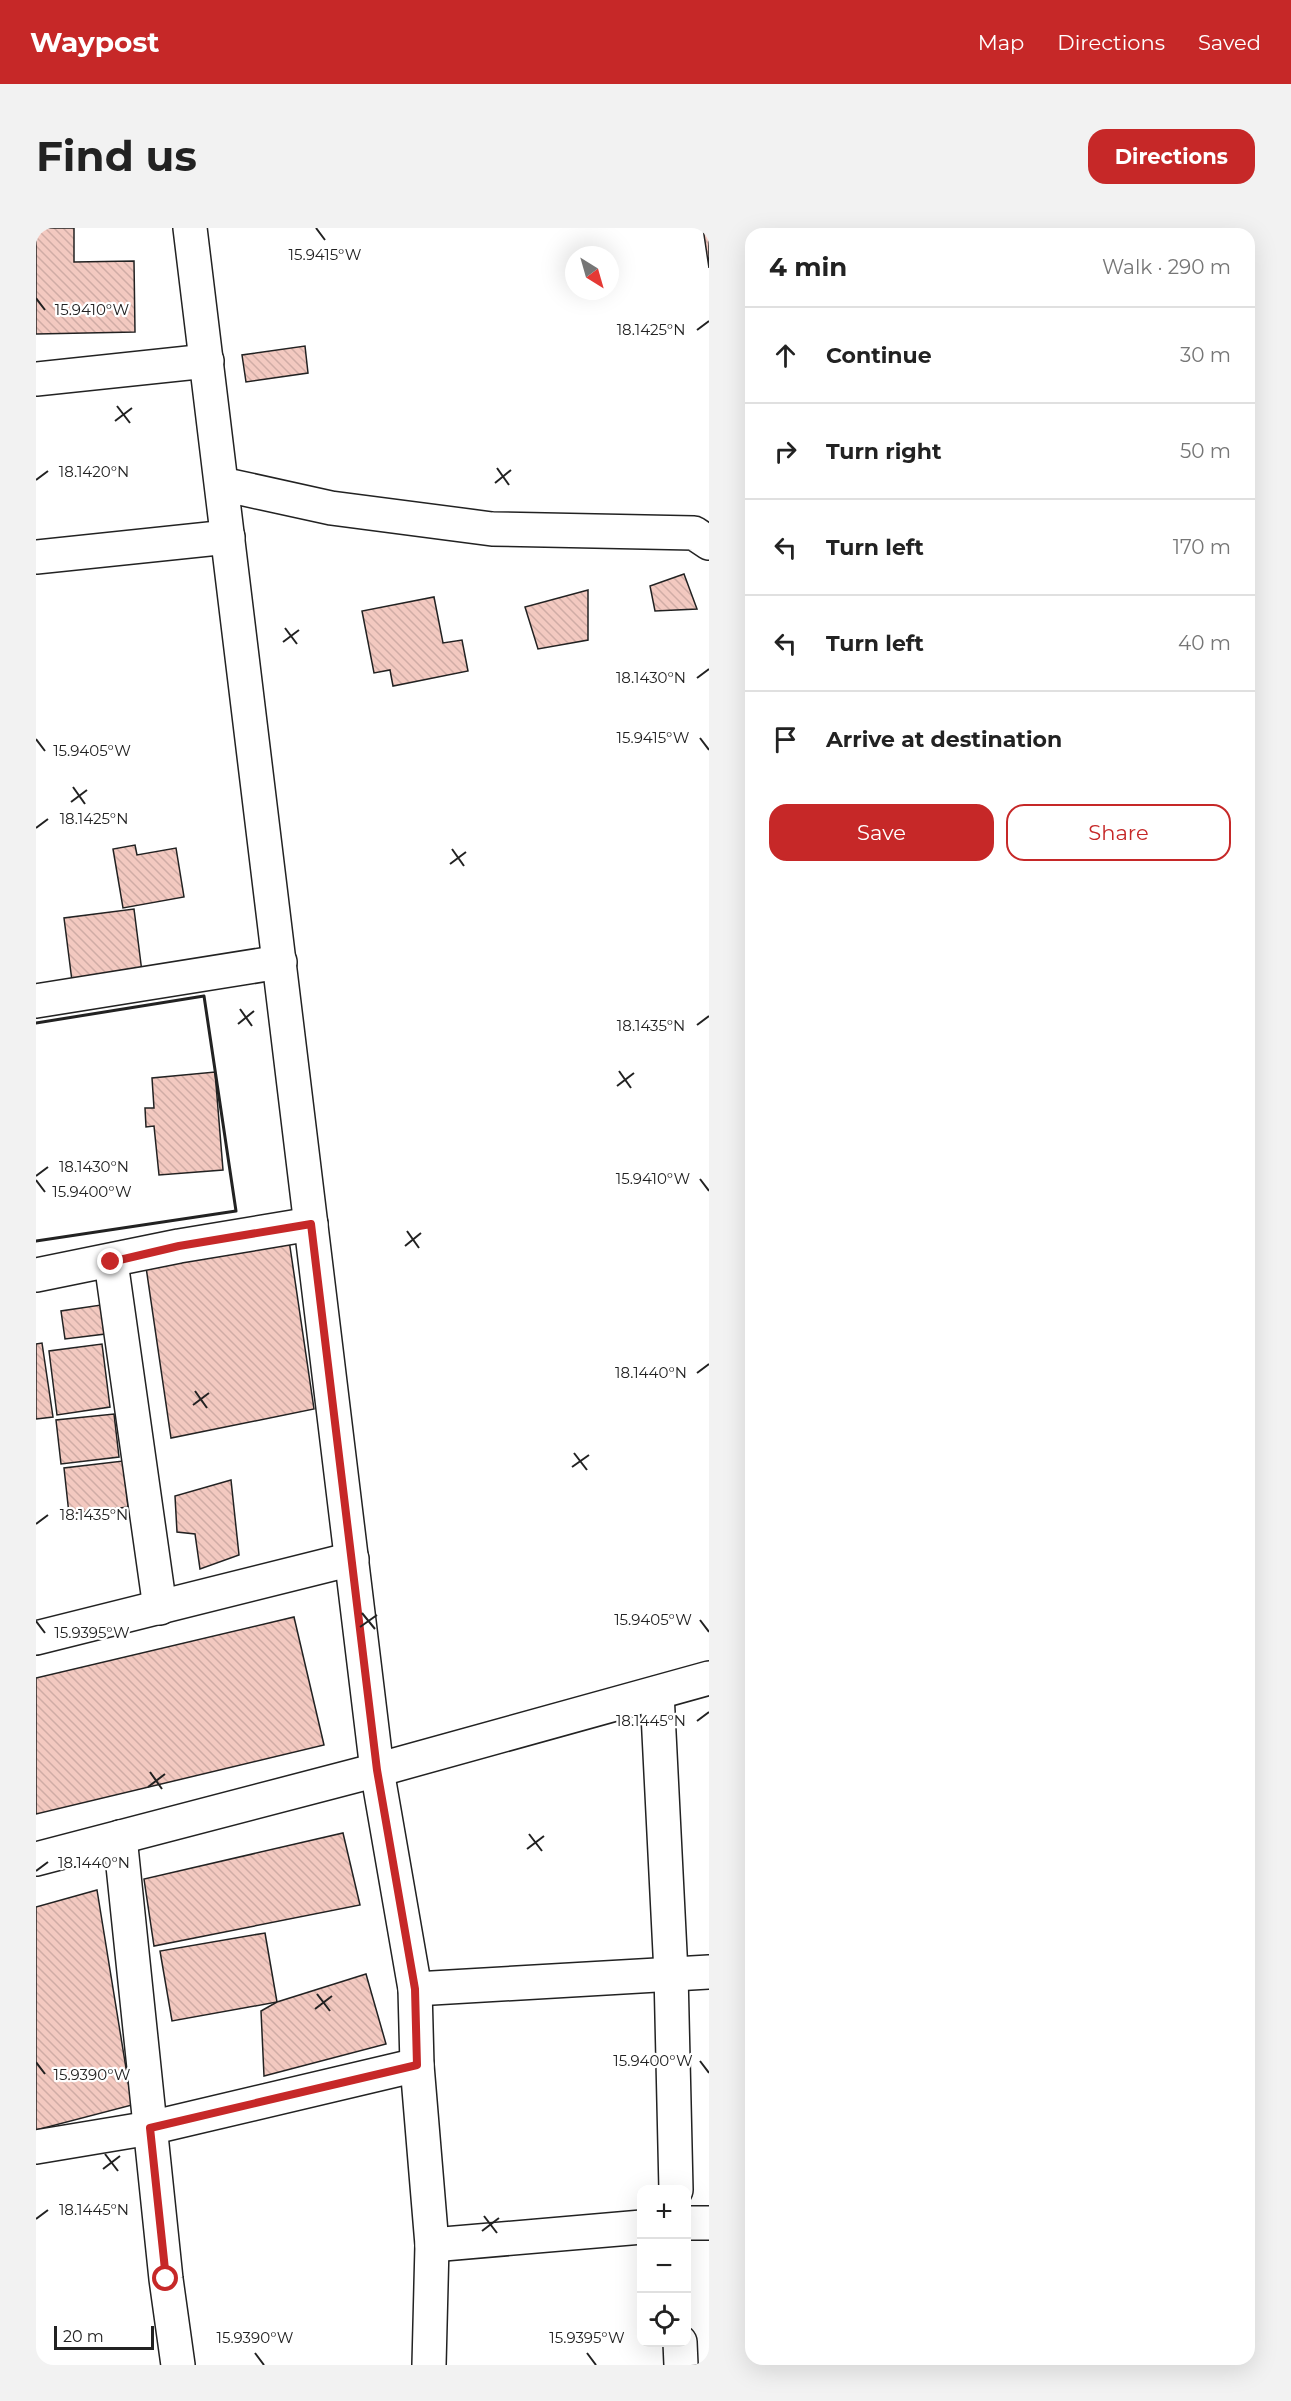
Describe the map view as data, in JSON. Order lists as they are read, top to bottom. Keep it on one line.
{"scale_bar":"20 m","north":"bottom right","page":{"header":"Waypost","nav":["Map","Directions","Saved"],"buttons":["Directions",["Save","Share"]],"title":"Find us","heading":["4 min","Walk · 290 m"],"list":[["Continue","30 m"],["Turn right","50 m"],["Turn left","170 m"],["Turn left","40 m"],"Arrive at destination"],"map_buttons":["+","−"],"scale":"20 m"},"coordinates":["15.9415°W","15.9410°W","18.1425°N","18.1420°N","18.1430°N","15.9405°W","18.1435°N","15.9400°W","18.1440°N","15.9395°W","18.1445°N","15.9390°W"]}
